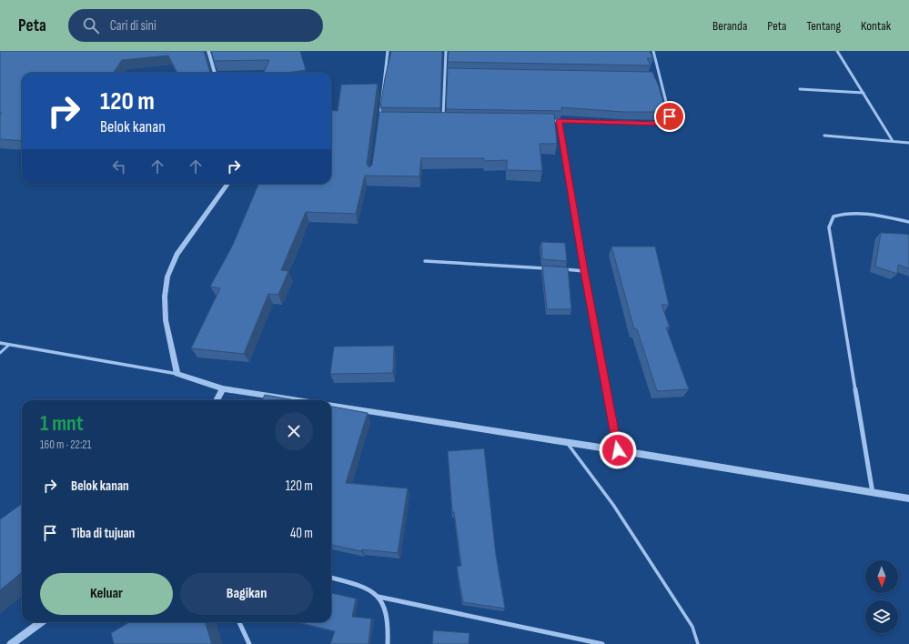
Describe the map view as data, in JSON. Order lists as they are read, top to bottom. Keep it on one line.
{"north":"bottom","page":{"header":"Peta","search":"Cari di sini","nav":["Beranda","Peta","Tentang","Kontak"],"turn":["120 m","Belok kanan"],"heading":["1 mnt","160 m · 22:21"],"list":[{"name":"Belok kanan","value":"120 m"},{"name":"Tiba di tujuan","value":"40 m"}],"buttons":["Keluar","Bagikan"]}}
